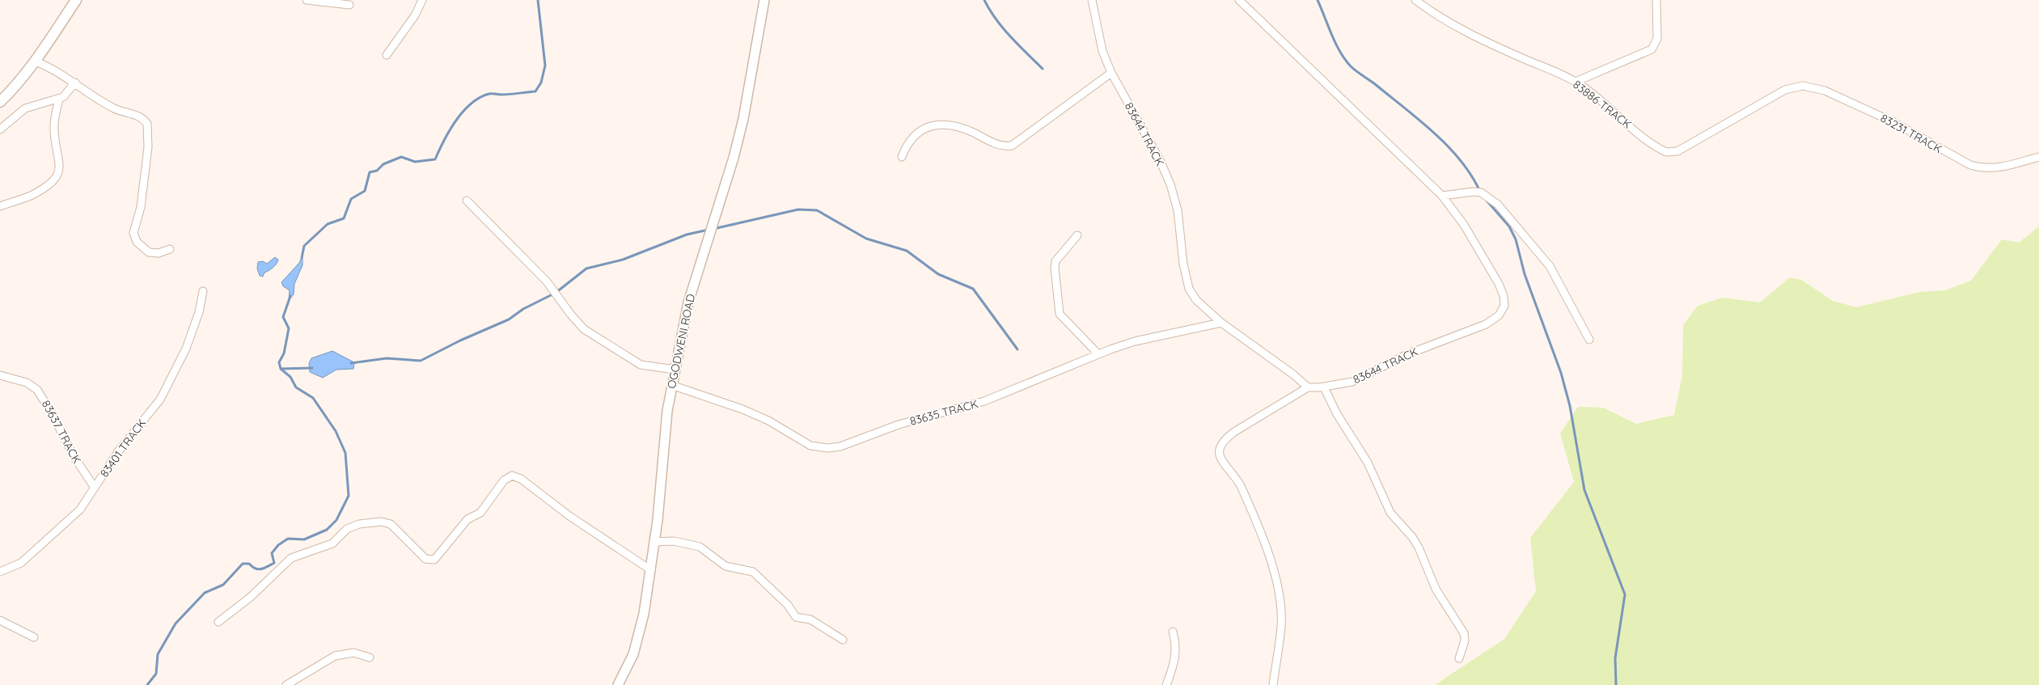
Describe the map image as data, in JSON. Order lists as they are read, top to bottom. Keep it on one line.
{"streets":{"street":["83886 TRACK","83231 TRACK","83644 TRACK","OGODWENI ROAD","83635 TRACK","83637 TRACK","83401 TRACK"]},"crossings":[["83886 TRACK","83231 TRACK"],["83644 TRACK","83635 TRACK"],["OGODWENI ROAD","83635 TRACK"],["83637 TRACK","83401 TRACK"]]}
